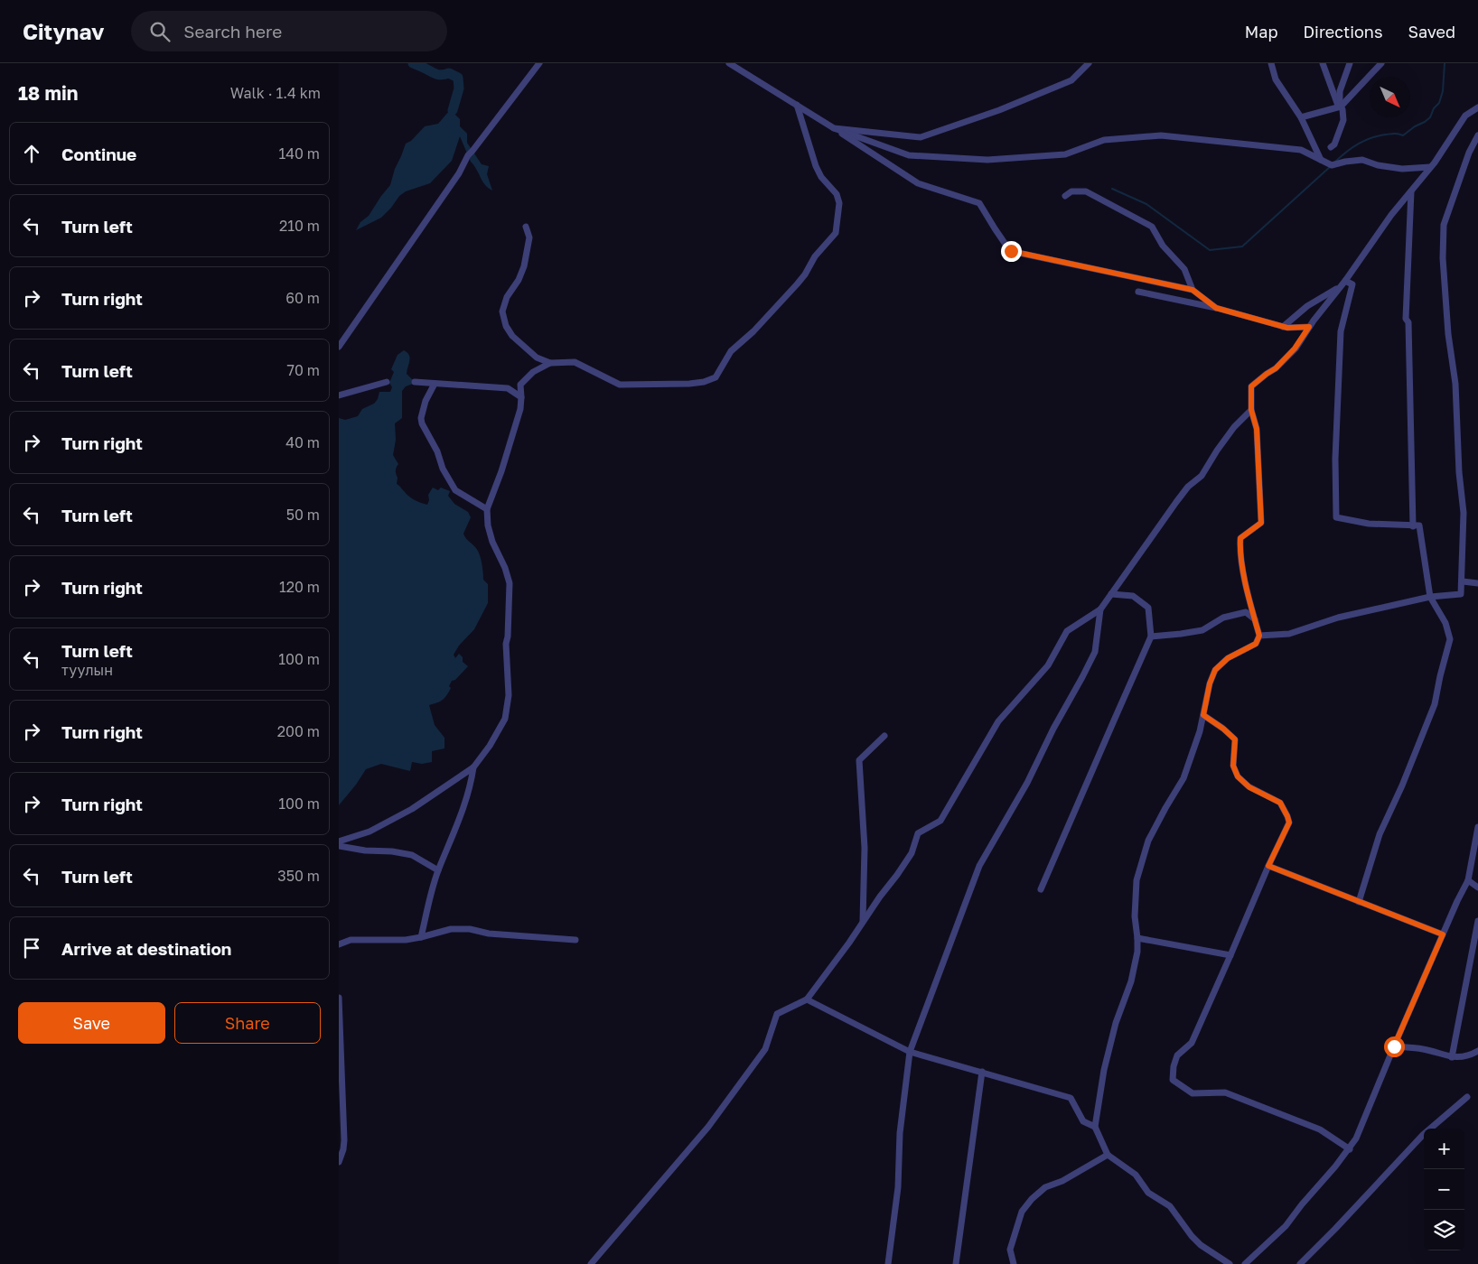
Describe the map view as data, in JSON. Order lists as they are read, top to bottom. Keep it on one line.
{"north":"bottom right","page":{"header":"Citynav","search":"Search here","nav":["Map","Directions","Saved"],"heading":["18 min","Walk · 1.4 km"],"list":[["Continue","140 m"],["Turn left","210 m"],["Turn right","60 m"],["Turn left","70 m"],["Turn right","40 m"],["Turn left","50 m"],["Turn right","120 m"],["Turn left","туулын","100 m"],["Turn right","200 m"],["Turn right","100 m"],["Turn left","350 m"],"Arrive at destination"],"buttons":["Save","Share"],"map_buttons":["+","−"]}}
